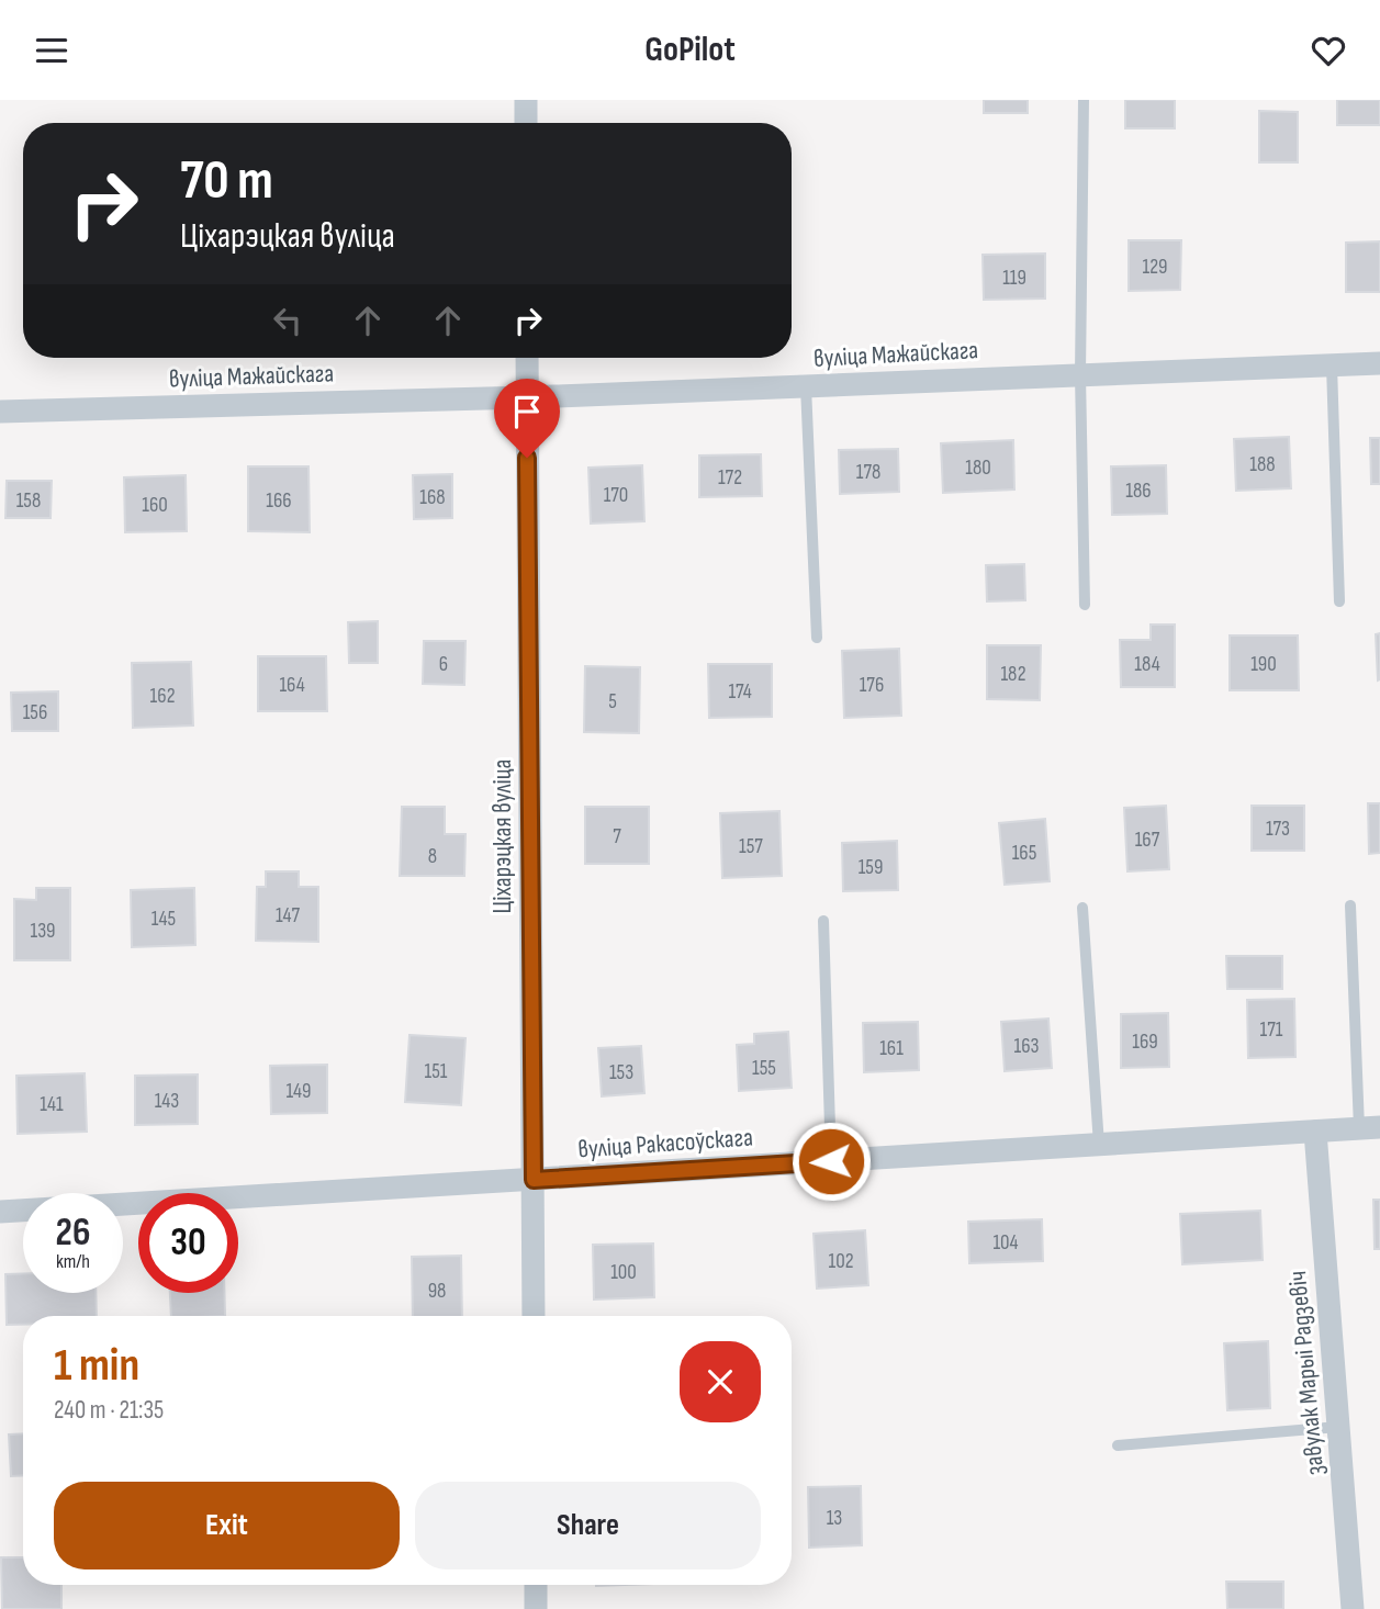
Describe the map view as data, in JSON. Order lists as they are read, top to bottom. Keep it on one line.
{"streets":{"street":["вуліца Мажайскага","Ціхарэцкая вуліца","вуліца Ракасоўскага","завулак Марыі Радзевіч"]},"crossings":[["вуліца Мажайскага","Ціхарэцкая вуліца"],["Ціхарэцкая вуліца","вуліца Ракасоўскага"],["вуліца Ракасоўскага","завулак Марыі Радзевіч"]],"house_numbers":["129","119","188","180","178","172","186","170","168","158","166","160","6","184","190","182","164","176","174","162","5","156","173","7","167","157","165","8","159","147","145","139","171","169","163","161","155","151","153","149","143","141","104","102","100","98","13"],"page":{"header":"GoPilot","turn":["70 m","Ціхарэцкая вуліца"],"speed":"26 km/h","limit":"30","heading":["1 min","240 m · 21:35"],"buttons":["Exit","Share"]}}
